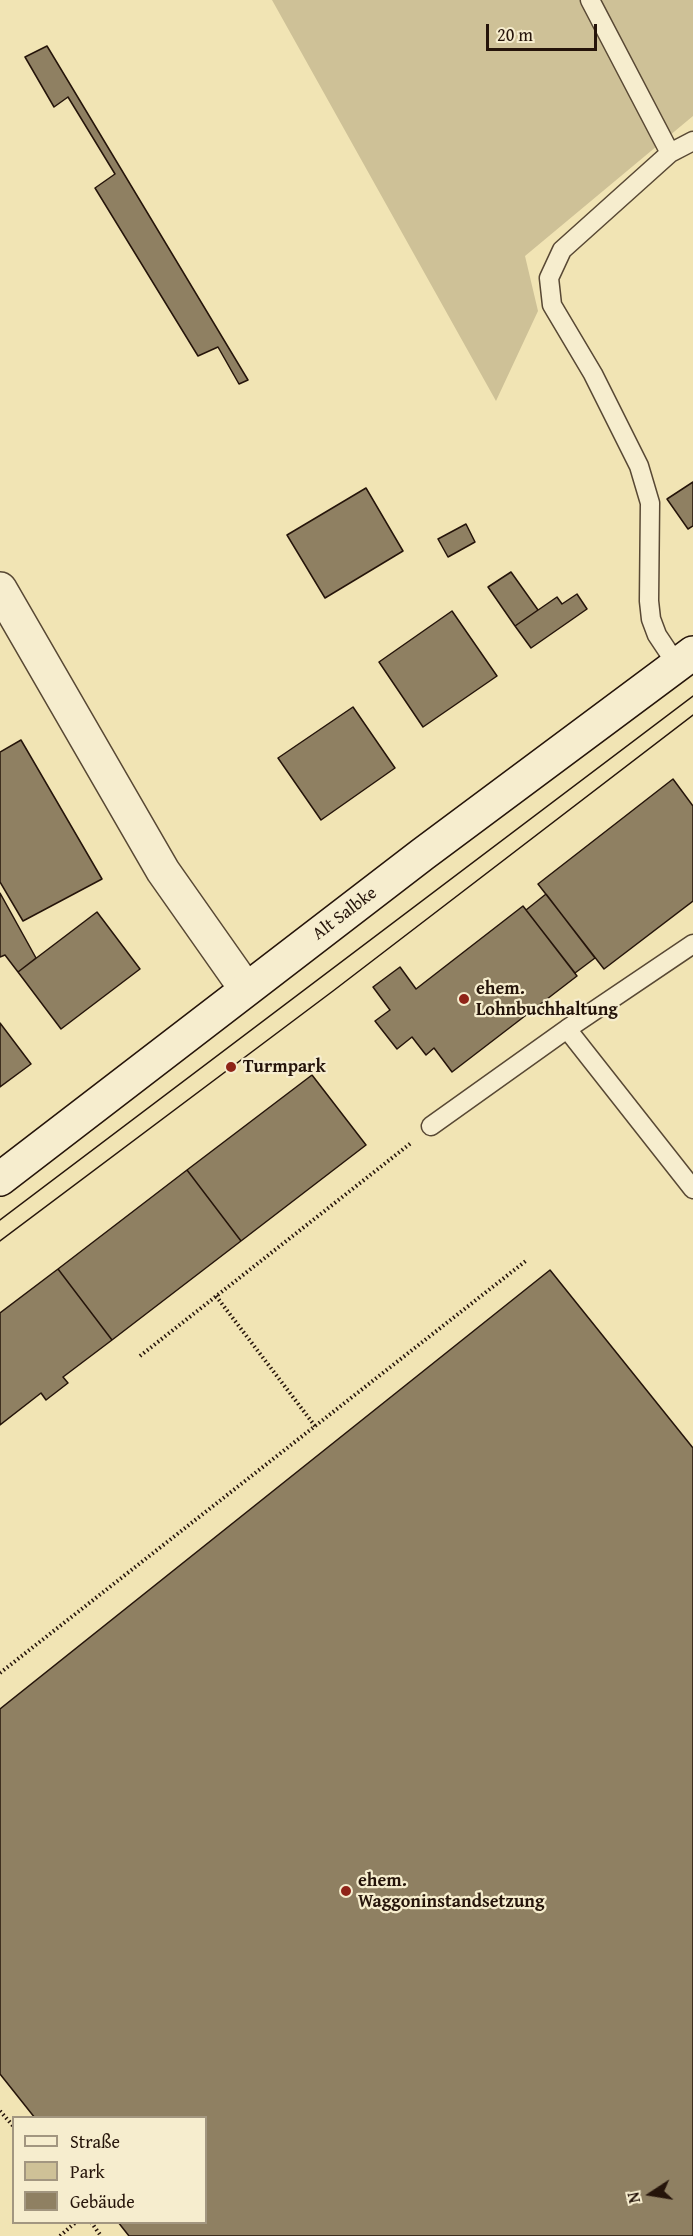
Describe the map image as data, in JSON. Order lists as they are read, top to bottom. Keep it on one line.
{"streets":{"main road":["Alt Salbke"]},"places":["ehem. Lohnbuchhaltung","Turmpark","ehem. Waggoninstandsetzung"],"legend":["Straße","Park","Gebäude"],"scale_bar":"20 m","north":"left"}
